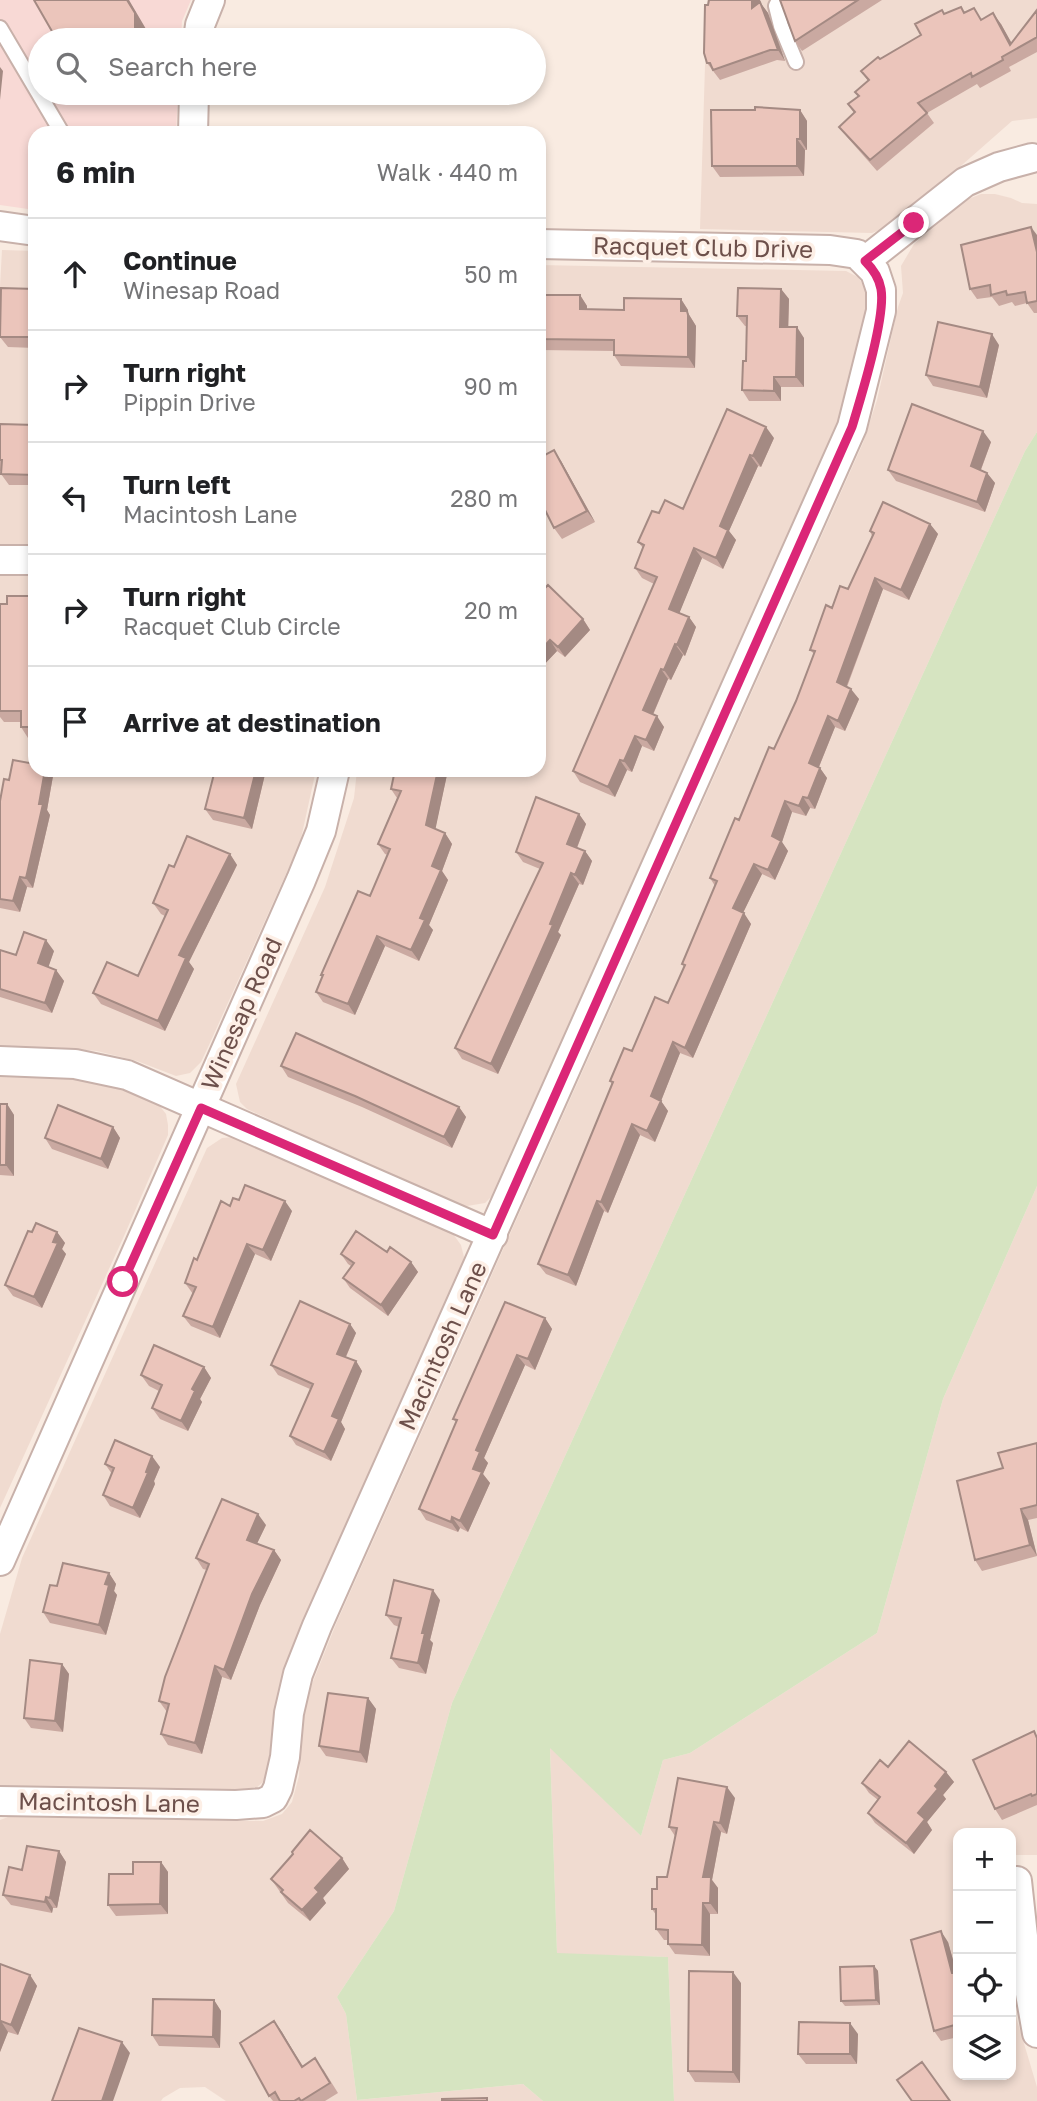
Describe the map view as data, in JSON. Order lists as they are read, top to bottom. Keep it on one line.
{"streets":{"street":["Racquet Club Drive","Winesap Road","Macintosh Lane"]},"crossings":[["Racquet Club Drive","Macintosh Lane"]],"page":{"search":"Search here","heading":["6 min","Walk · 440 m"],"list":[["Continue","Winesap Road","50 m"],["Turn right","Pippin Drive","90 m"],["Turn left","Macintosh Lane","280 m"],["Turn right","Racquet Club Circle","20 m"],"Arrive at destination"],"map_buttons":["+","−"]}}
